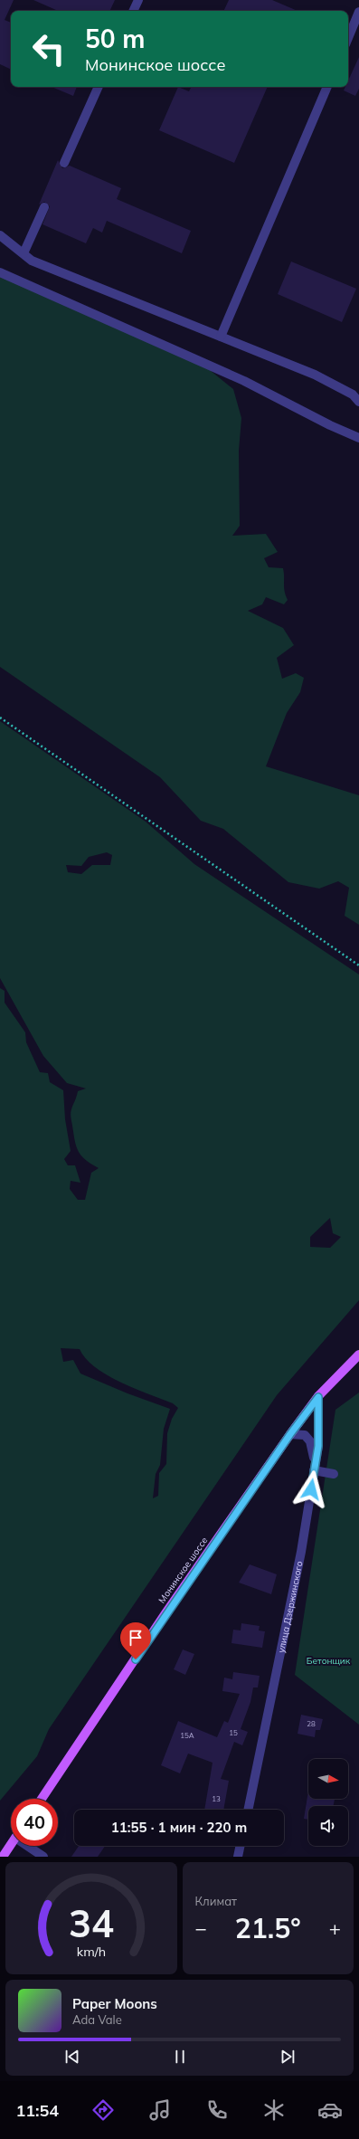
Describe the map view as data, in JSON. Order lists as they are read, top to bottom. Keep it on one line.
{"streets":{"main road":["Монинское шоссе"],"street":["улица Дзержинского"]},"crossings":[["Монинское шоссе","улица Дзержинского"]],"parks":["Бетонщик"],"house_numbers":["28","15","15А","13"],"north":"right","page":{"turn":["50 m","Монинское шоссе"],"limit":"40","trip":"11:55 · 1 мин · 220 m","tile":"Климат","heat":["−","21.5°","+"],"song":["Paper Moons","Ada Vale"],"tabs":"11:54","gauge":["34","km/h"]}}
